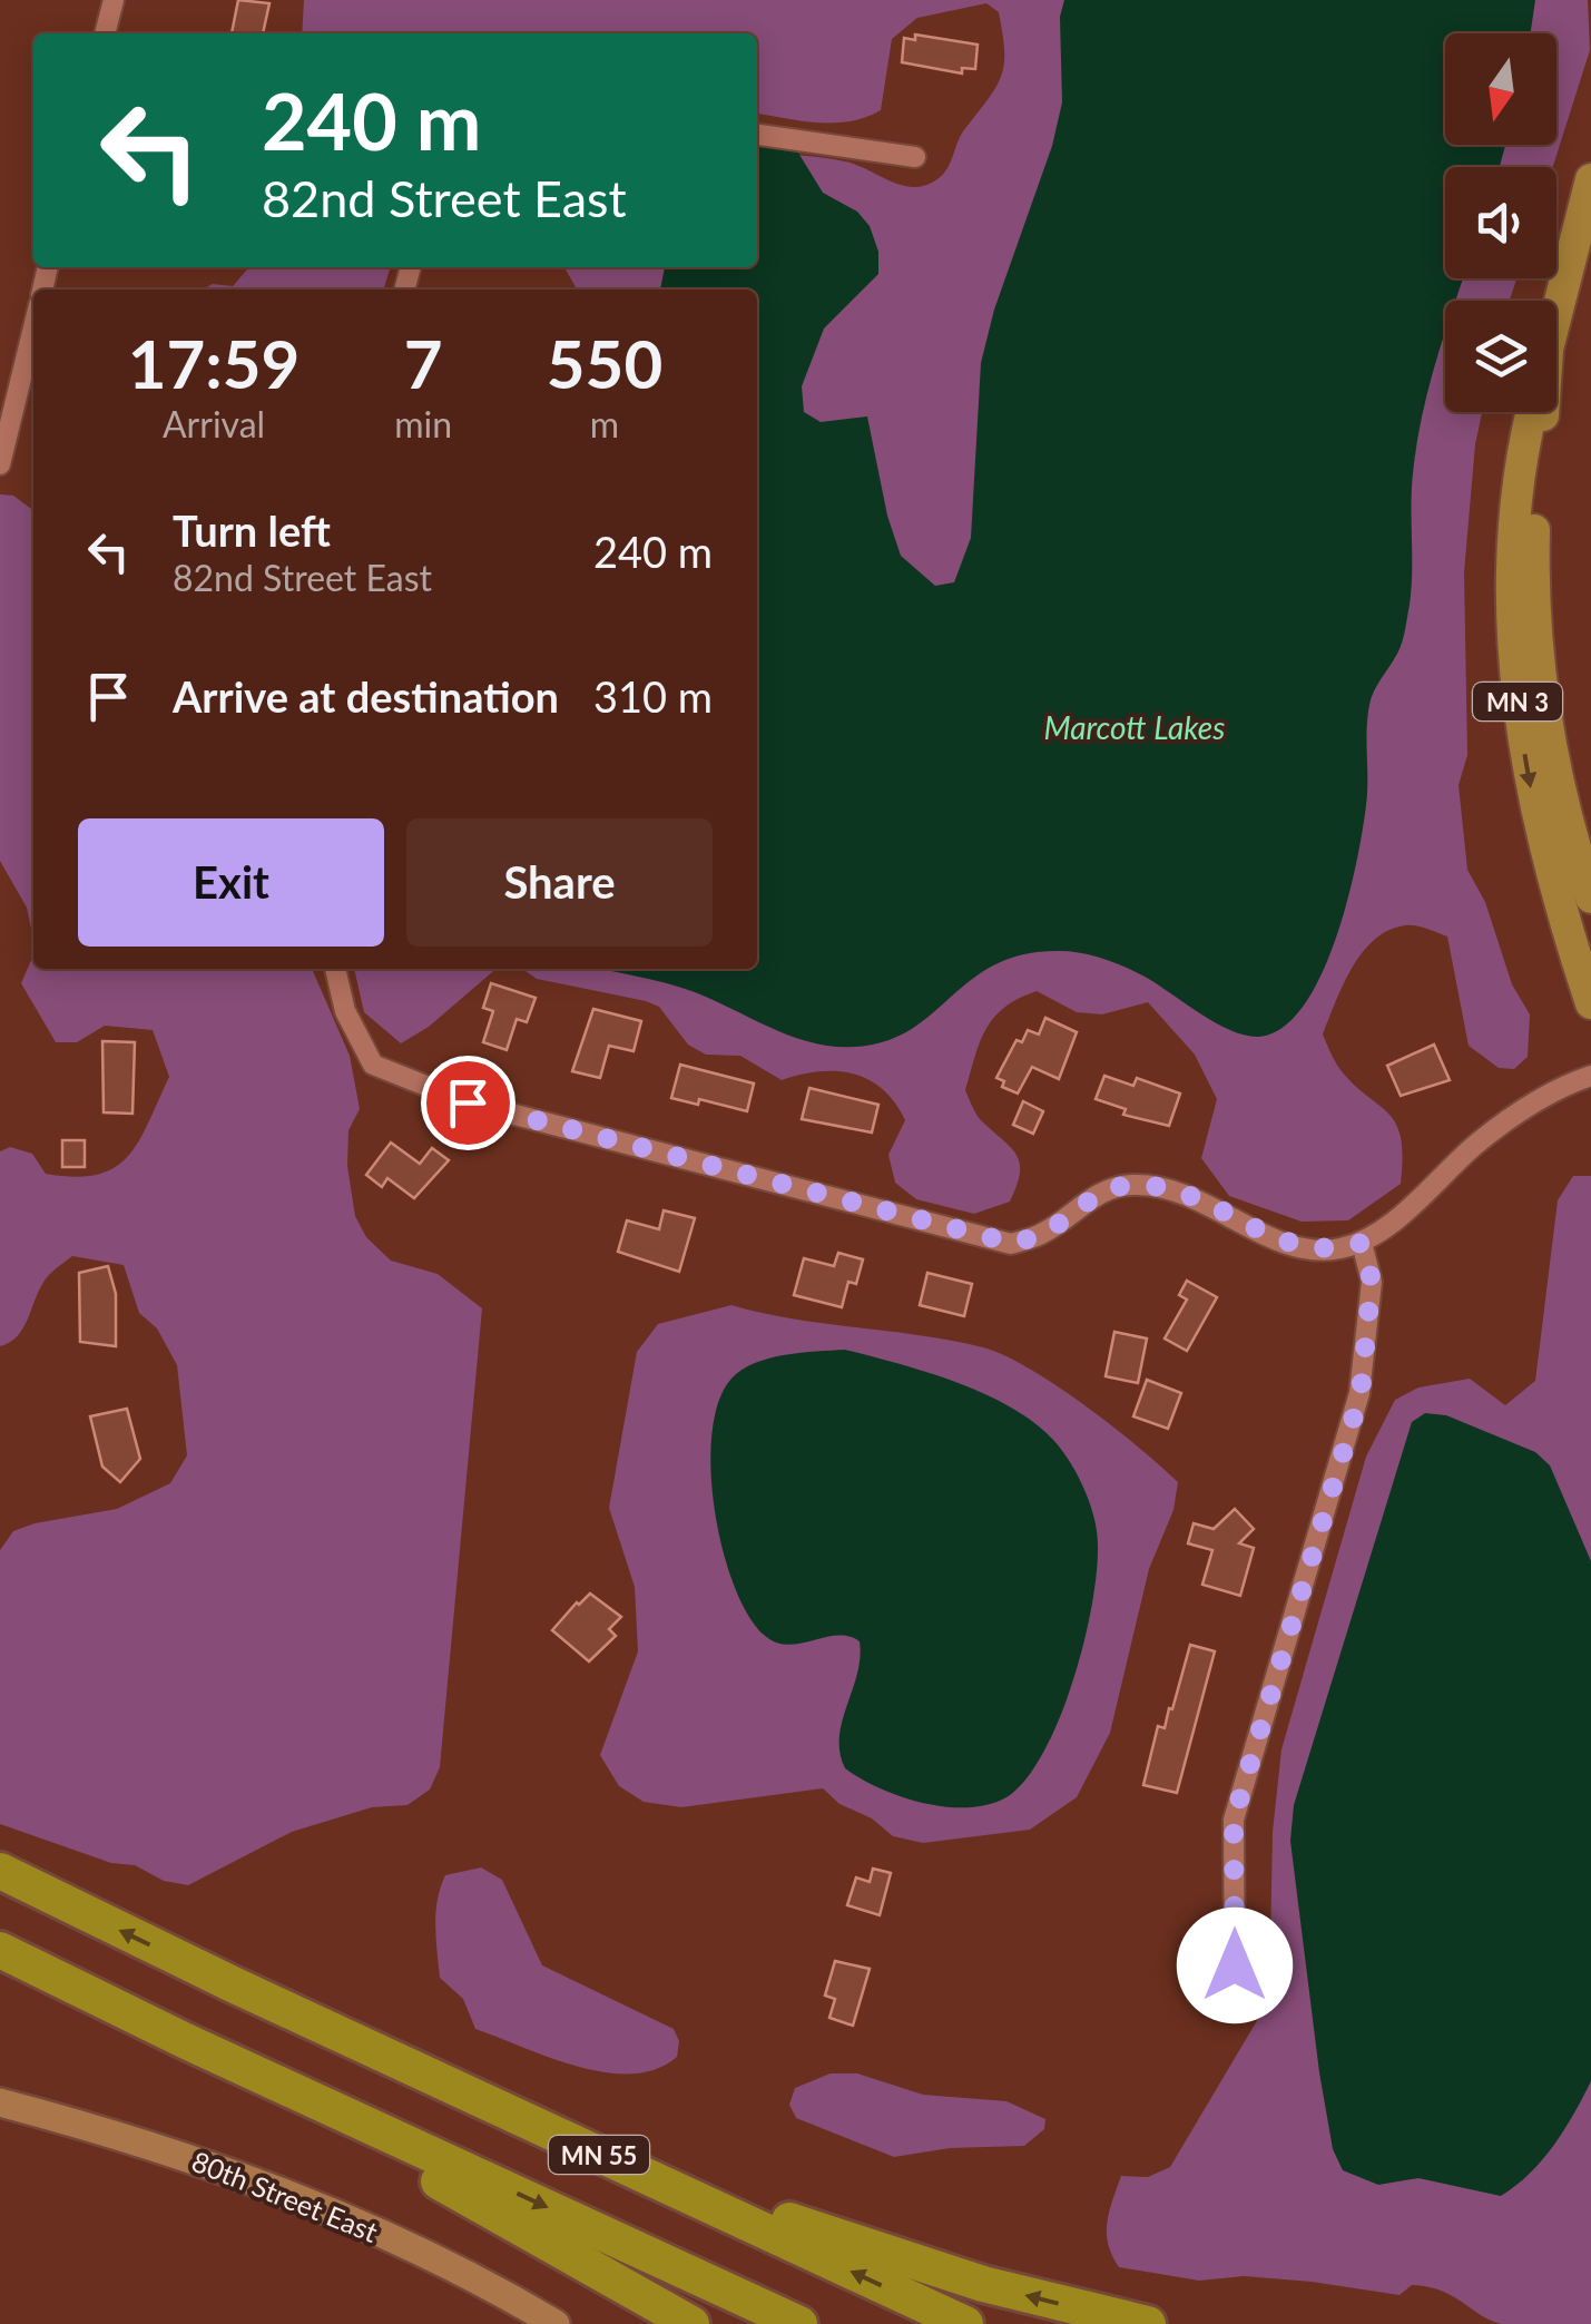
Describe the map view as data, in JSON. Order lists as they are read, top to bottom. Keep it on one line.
{"streets":{"highway":["MN 55"],"main road":["MN 3"],"street":["80th Street East"]},"water":["Marcott Lakes"],"north":"bottom","page":{"turn":["240 m","82nd Street East"],"eta":["17:59","Arrival","7","min","550","m"],"list":[{"name":"Turn left","note":"82nd Street East","value":"240 m"},{"name":"Arrive at destination","value":"310 m"}],"buttons":["Exit","Share"]}}
